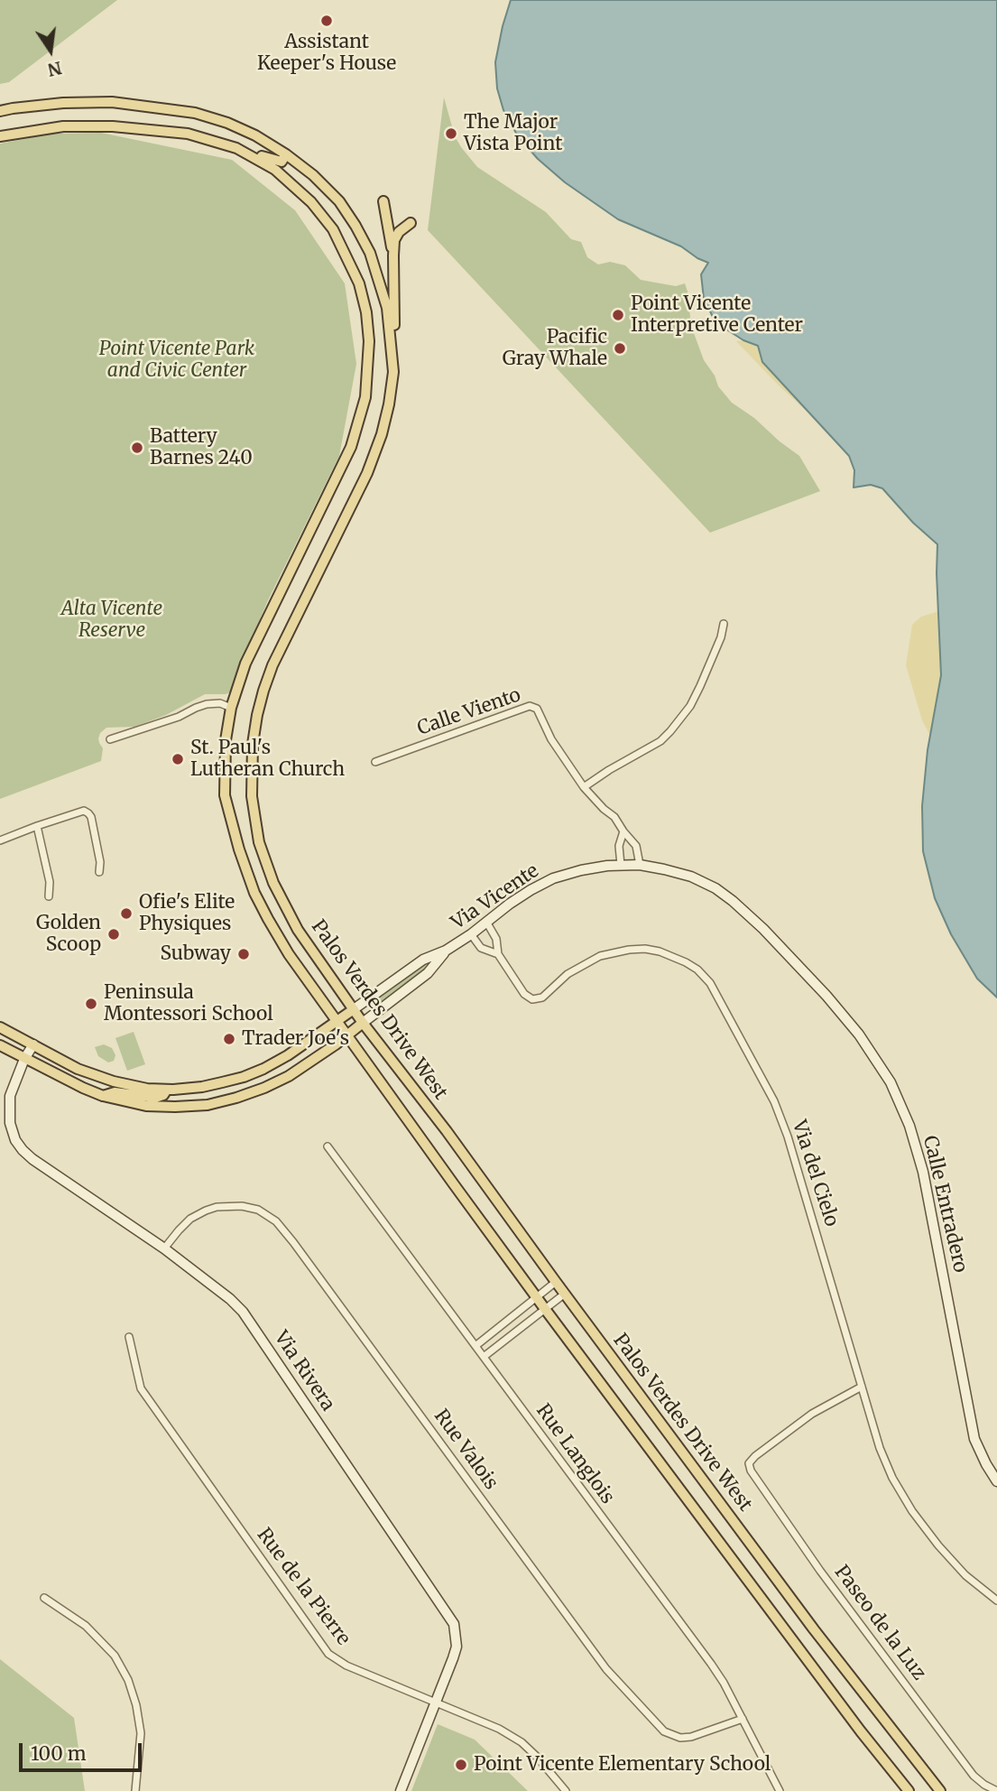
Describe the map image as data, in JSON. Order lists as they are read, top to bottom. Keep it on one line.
{"streets":{"main road":["Palos Verdes Drive West"],"street":["Calle Viento","Via Vicente","Via del Cielo","Calle Entradero","Via Rivera","Rue Valois","Rue Langlois","Rue de la Pierre","Paseo de la Luz"]},"crossings":[["Calle Viento","Via Vicente"],["Calle Viento","Calle Entradero"],["Via Vicente","Palos Verdes Drive West"],["Via Vicente","Via del Cielo"],["Via Vicente","Calle Entradero"],["Via del Cielo","Paseo de la Luz"],["Via Rivera","Rue Valois"],["Via Rivera","Rue de la Pierre"],["Rue Valois","Rue Langlois"]],"parks":["Point Vicente Park and Civic Center","Alta Vicente Reserve"],"places":["Assistant Keeper's House","The Major Vista Point","Point Vicente Interpretive Center","Pacific Gray Whale","Battery Barnes 240","St. Paul's Lutheran Church","Ofie's Elite Physiques","Golden Scoop","Subway","Peninsula Montessori School","Trader Joe's","Point Vicente Elementary School"],"scale_bar":"100 m","north":"bottom"}
